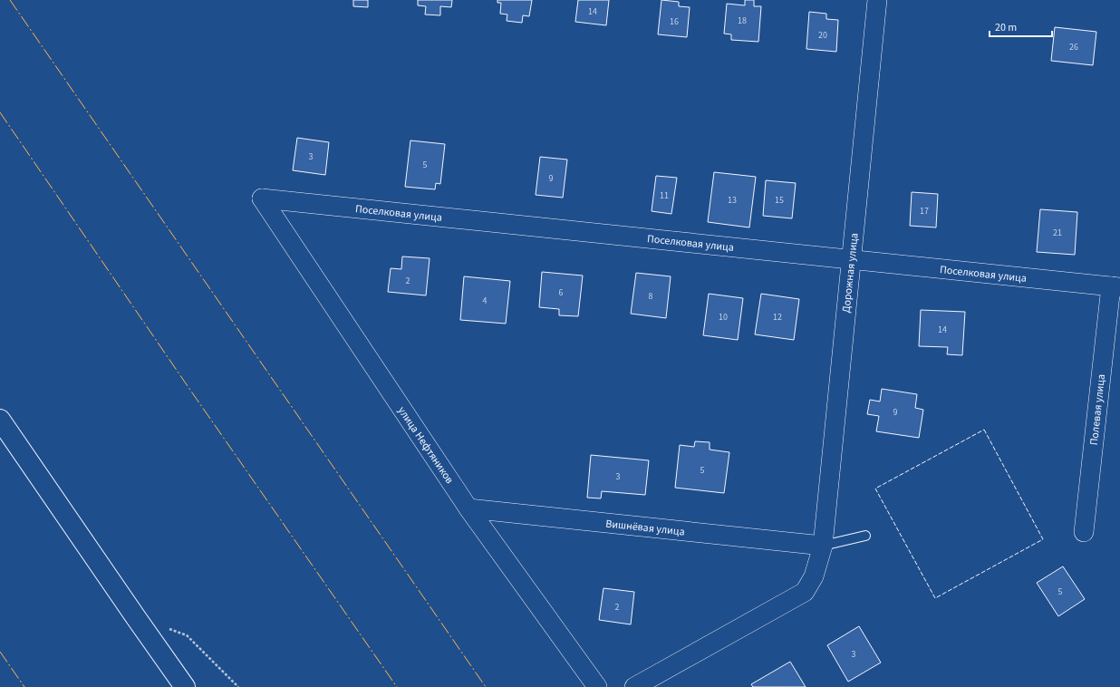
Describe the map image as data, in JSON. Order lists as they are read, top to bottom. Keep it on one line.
{"streets":{"street":["Поселковая улица","Дорожная улица","Полевая улица","улица Нефтяников","Вишнёвая улица"]},"crossings":[["Поселковая улица","Дорожная улица"],["Поселковая улица","Полевая улица"],["Поселковая улица","улица Нефтяников"],["Дорожная улица","Вишнёвая улица"],["улица Нефтяников","Вишнёвая улица"]],"house_numbers":["14","18","16","20","26","3","5","9","11","13","15","17","21","2","6","8","4","10","12","14","9","5","3","5","2","3"],"scale_bar":"20 m"}
